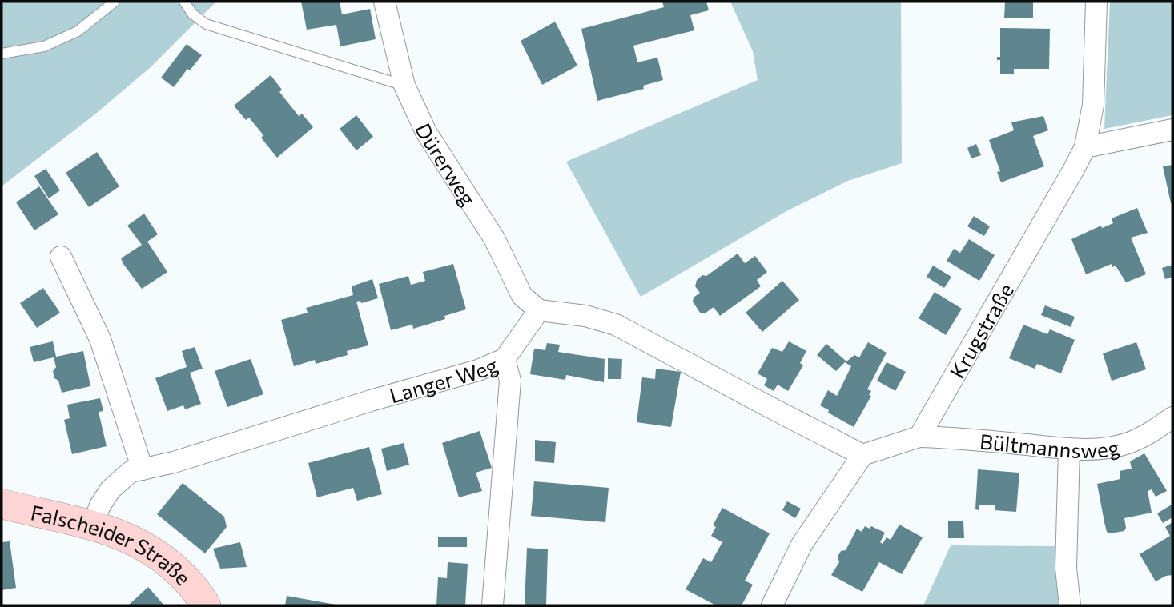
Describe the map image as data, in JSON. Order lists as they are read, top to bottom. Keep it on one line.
{"streets":{"street":["Dürerweg","Krugstraße","Langer Weg","Bültmannsweg","Falscheider Straße"]},"crossings":[["Dürerweg","Langer Weg"],["Krugstraße","Bültmannsweg"],["Langer Weg","Falscheider Straße"]]}
